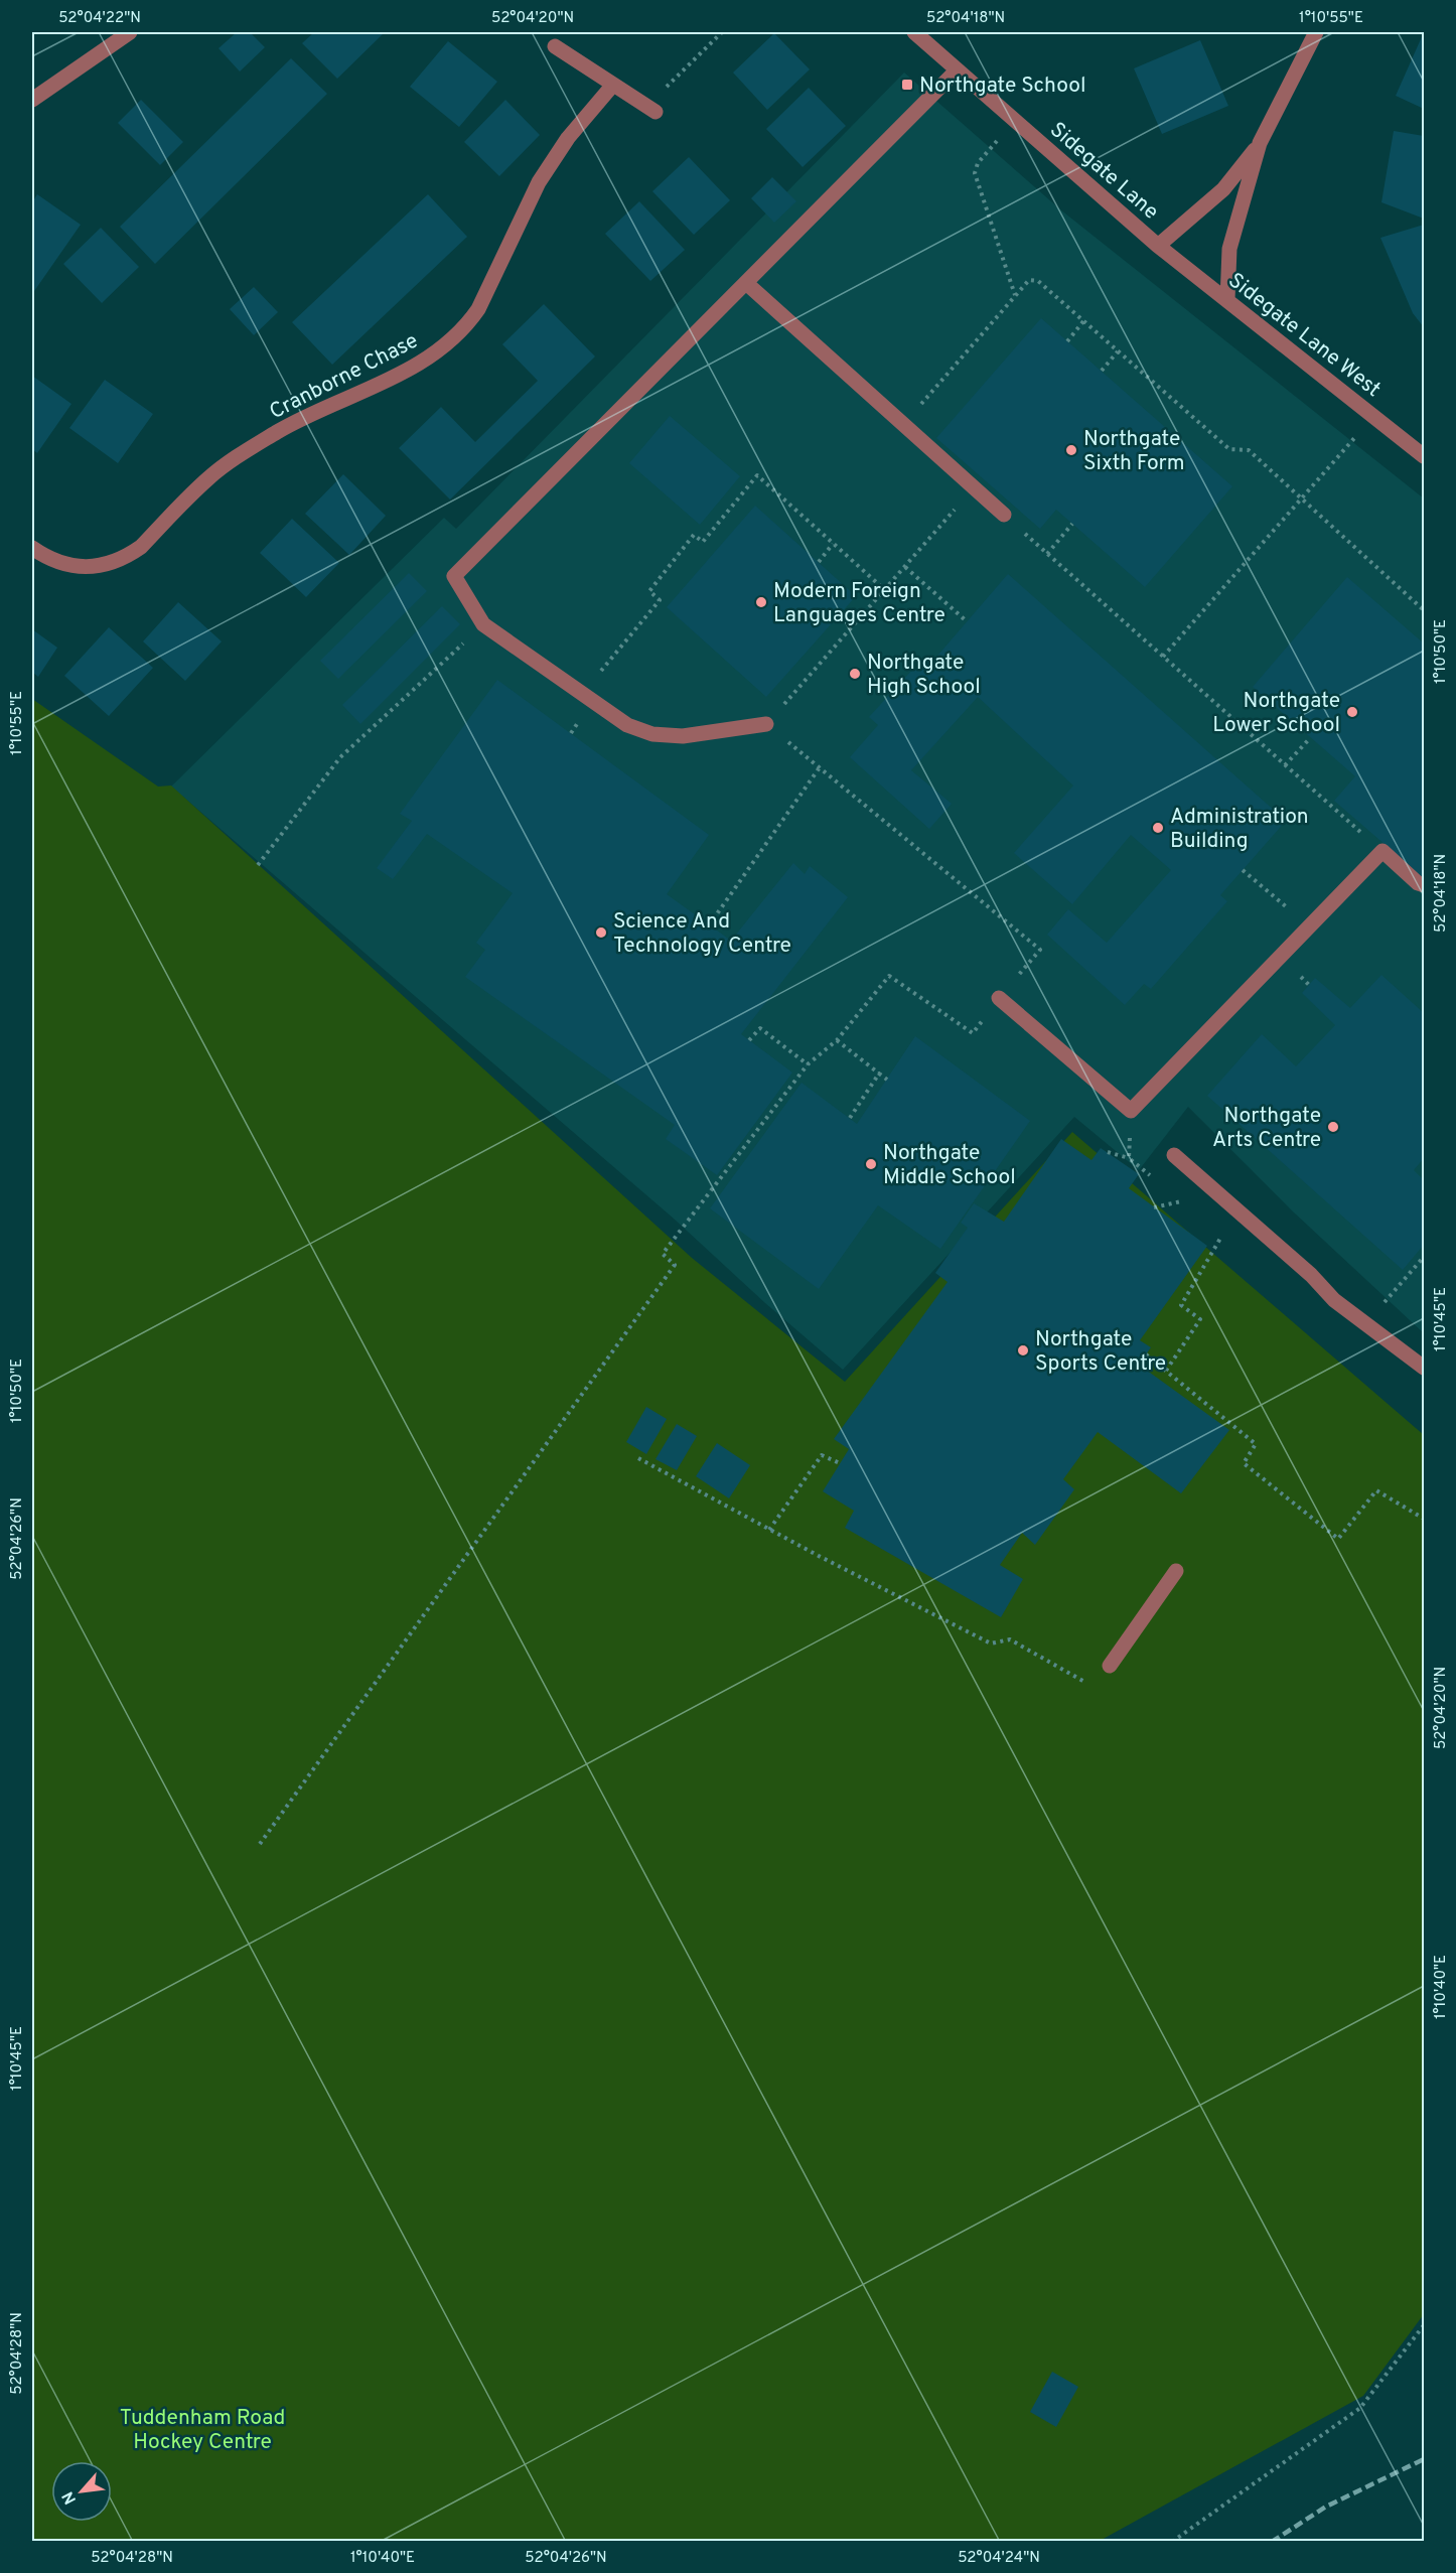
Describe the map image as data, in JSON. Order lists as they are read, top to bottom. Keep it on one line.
{"streets":{"street":["Sidegate Lane","Sidegate Lane West","Cranborne Chase"]},"crossings":[["Sidegate Lane","Sidegate Lane West"]],"parks":["Tuddenham Road Hockey Centre"],"places":{"transit":["Northgate School"],"other":["Northgate Sixth Form","Modern Foreign Languages Centre","Northgate High School","Northgate Lower School","Administration Building","Science And Technology Centre","Northgate Arts Centre","Northgate Middle School","Northgate Sports Centre"]},"north":"bottom left","coordinates":["52°04'22\"N","52°04'20\"N","52°04'18\"N","1°10'55\"E","1°10'50\"E","1°10'45\"E","52°04'26\"N","1°10'40\"E","52°04'28\"N","52°04'24\"N"]}
